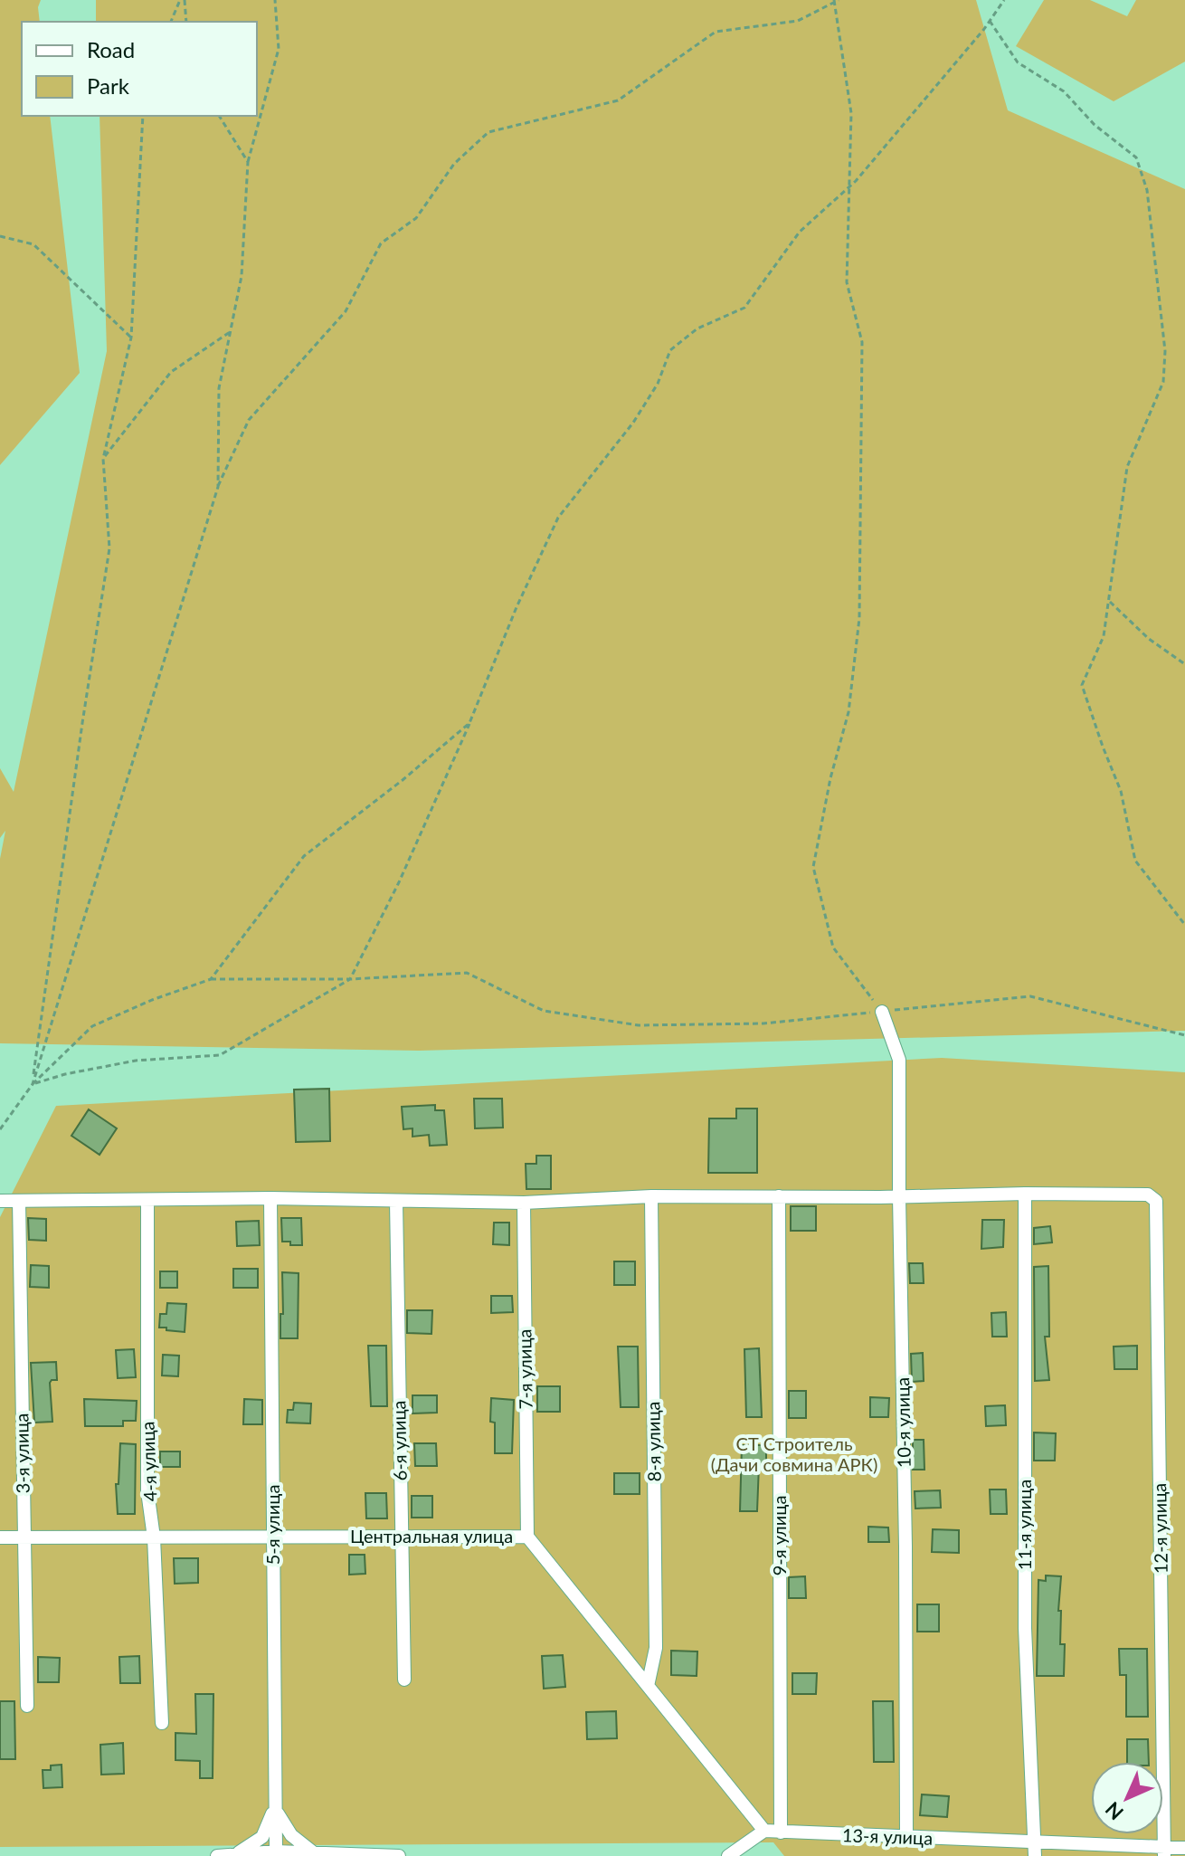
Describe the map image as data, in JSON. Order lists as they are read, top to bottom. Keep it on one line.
{"streets":{"street":["7-я улица","10-я улица","6-я улица","8-я улица","3-я улица","4-я улица","5-я улица","11-я улица","12-я улица","9-я улица","Центральная улица","13-я улица"]},"crossings":[["7-я улица","Центральная улица"],["10-я улица","13-я улица"],["6-я улица","Центральная улица"],["8-я улица","Центральная улица"],["3-я улица","Центральная улица"],["4-я улица","Центральная улица"],["5-я улица","Центральная улица"],["11-я улица","12-я улица"],["11-я улица","13-я улица"],["12-я улица","13-я улица"],["9-я улица","13-я улица"],["Центральная улица","13-я улица"]],"parks":["СТ Строитель (Дачи совмина АРК)"],"legend":["Road","Park"],"north":"bottom left"}
